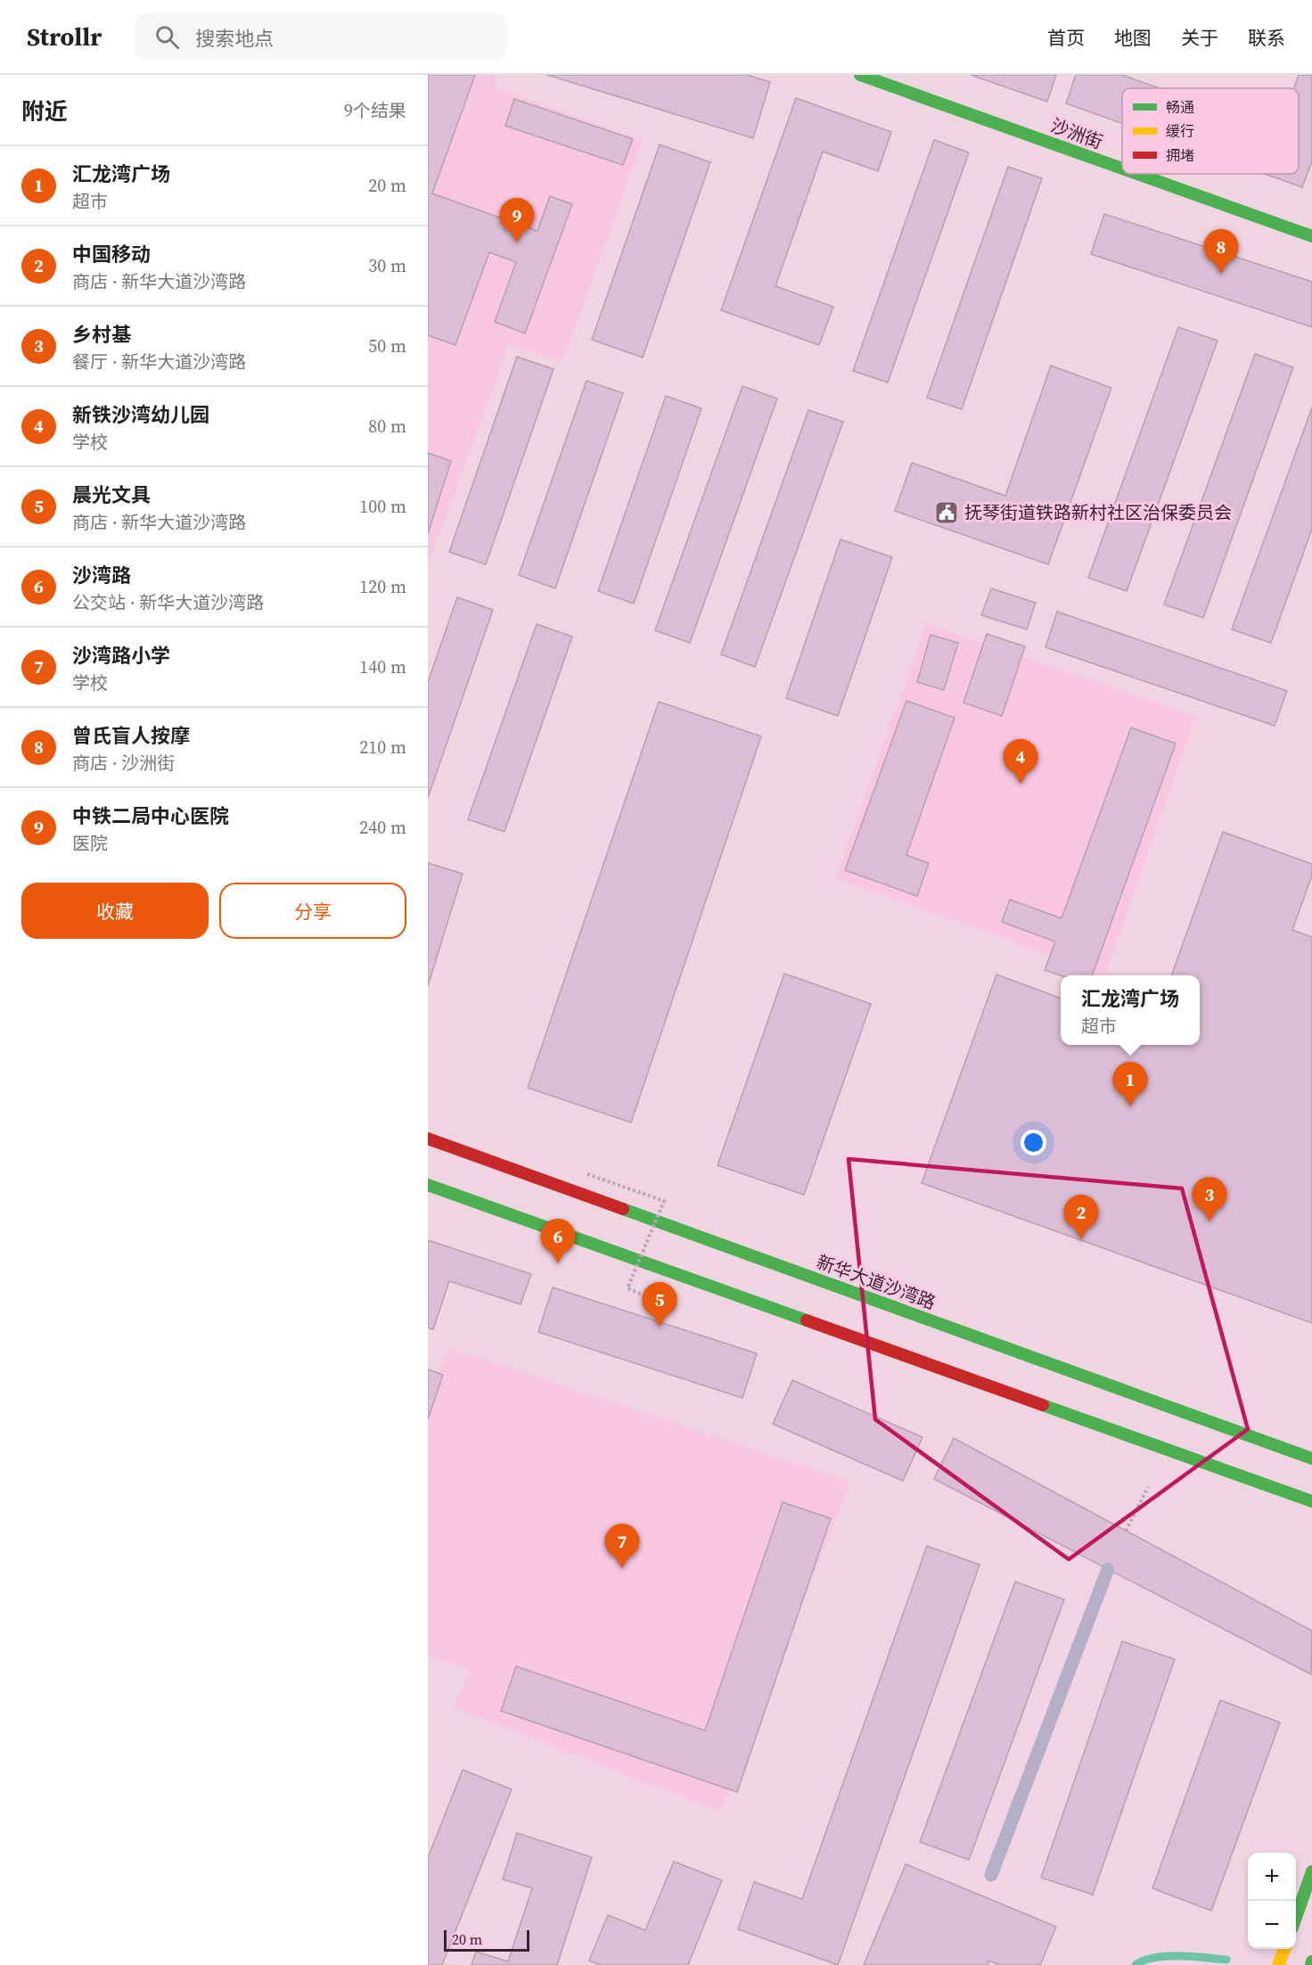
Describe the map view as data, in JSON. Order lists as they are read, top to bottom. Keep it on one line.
{"streets":{"main road":["沙洲街","新华大道沙湾路"]},"places":{"public building":["抚琴街道铁路新村社区治保委员会"]},"legend":["畅通","缓行","拥堵"],"scale_bar":"20 m","page":{"header":"Strollr","search":"搜索地点","nav":["首页","地图","关于","联系"],"heading":["附近","9个结果"],"list":[{"mark":"1","name":"汇龙湾广场","note":"超市","value":"20 m"},{"mark":"2","name":"中国移动","note":"商店 · 新华大道沙湾路","value":"30 m"},{"mark":"3","name":"乡村基","note":"餐厅 · 新华大道沙湾路","value":"50 m"},{"mark":"4","name":"新铁沙湾幼儿园","note":"学校","value":"80 m"},{"mark":"5","name":"晨光文具","note":"商店 · 新华大道沙湾路","value":"100 m"},{"mark":"6","name":"沙湾路","note":"公交站 · 新华大道沙湾路","value":"120 m"},{"mark":"7","name":"沙湾路小学","note":"学校","value":"140 m"},{"mark":"8","name":"曾氏盲人按摩","note":"商店 · 沙洲街","value":"210 m"},{"mark":"9","name":"中铁二局中心医院","note":"医院","value":"240 m"}],"pins":["9","8","4","1","3","2","6","5","7"],"buttons":["收藏","分享"],"popup":["汇龙湾广场","超市"],"map_buttons":["+","−"],"scale":"20 m"}}
